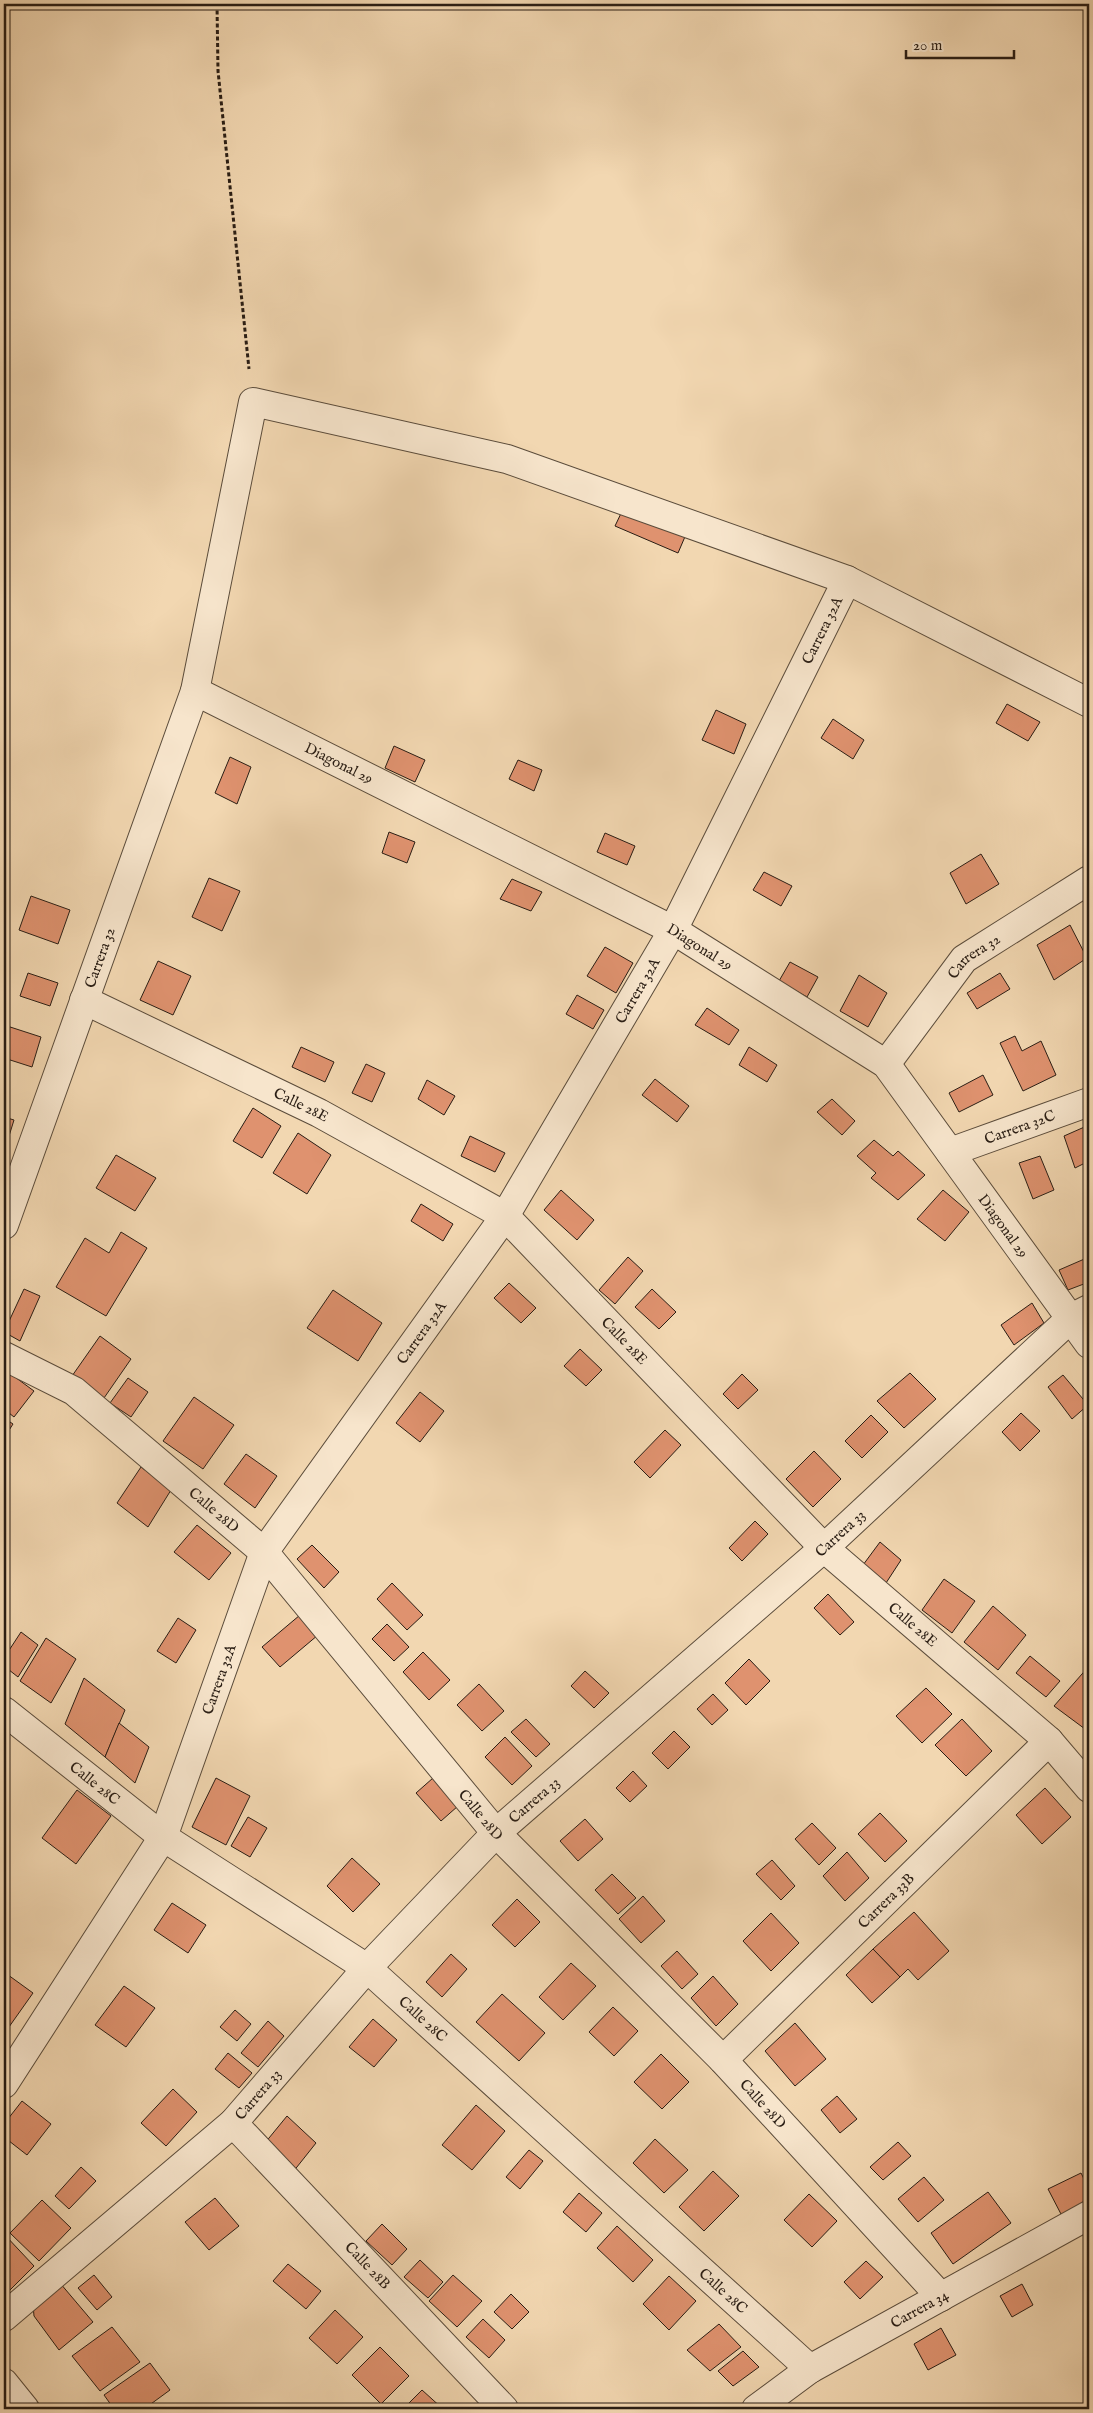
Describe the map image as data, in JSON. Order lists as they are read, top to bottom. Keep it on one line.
{"streets":{"street":["Carrera 32A","Diagonal 29","Carrera 32","Calle 28E","Carrera 32C","Calle 28D","Carrera 33","Calle 28C","Carrera 33B","Calle 28B","Carrera 34"]},"crossings":[["Carrera 32A","Diagonal 29"],["Carrera 32A","Calle 28E"],["Carrera 32A","Calle 28D"],["Carrera 32A","Calle 28C"],["Diagonal 29","Carrera 32"],["Diagonal 29","Carrera 32C"],["Diagonal 29","Carrera 33"],["Carrera 32","Calle 28E"],["Calle 28E","Carrera 33"],["Calle 28E","Carrera 33B"],["Calle 28D","Carrera 33"],["Calle 28D","Carrera 33B"],["Calle 28D","Carrera 34"],["Carrera 33","Calle 28C"],["Carrera 33","Calle 28B"],["Calle 28C","Carrera 34"]],"scale_bar":"20 m"}
